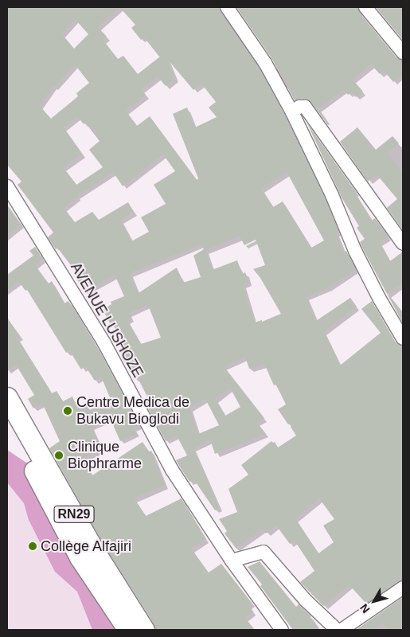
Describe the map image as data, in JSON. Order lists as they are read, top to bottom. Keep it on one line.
{"streets":{"main road":["RN29"],"street":["AVENUE LUSHOZE"]},"places":["Centre Medica de Bukavu Bioglodi","Clinique Biophrarme","Collège Alfajiri"],"north":"bottom left"}
